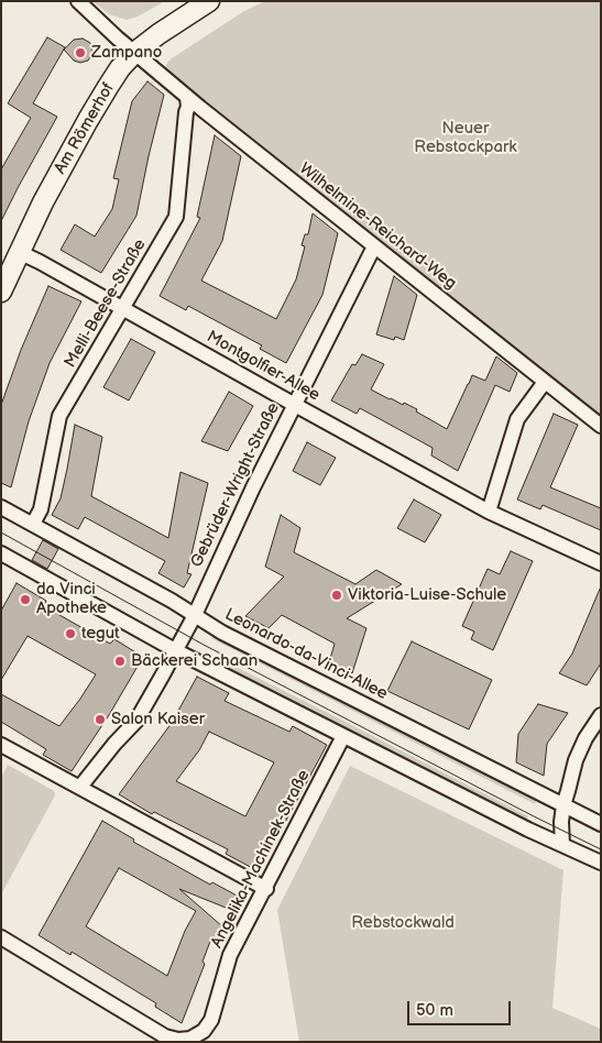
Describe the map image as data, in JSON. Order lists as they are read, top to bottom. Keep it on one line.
{"streets":{"main road":["Am Römerhof"],"street":["Wilhelmine-Reichard-Weg","Melli-Beese-Straße","Montgolfier-Allee","Gebrüder-Wright-Straße","Leonardo-da-Vinci-Allee","Angelika-Machinek-Straße"]},"crossings":[["Am Römerhof","Wilhelmine-Reichard-Weg"],["Am Römerhof","Montgolfier-Allee"],["Wilhelmine-Reichard-Weg","Melli-Beese-Straße"],["Wilhelmine-Reichard-Weg","Gebrüder-Wright-Straße"],["Melli-Beese-Straße","Montgolfier-Allee"],["Melli-Beese-Straße","Leonardo-da-Vinci-Allee"],["Montgolfier-Allee","Gebrüder-Wright-Straße"],["Gebrüder-Wright-Straße","Leonardo-da-Vinci-Allee"]],"parks":["Neuer Rebstockpark","Rebstockwald"],"places":["Zampano","Viktoria-Luise-Schule","da Vinci Apotheke","tegut","Bäckerei Schaan","Salon Kaiser"],"scale_bar":"50 m"}
